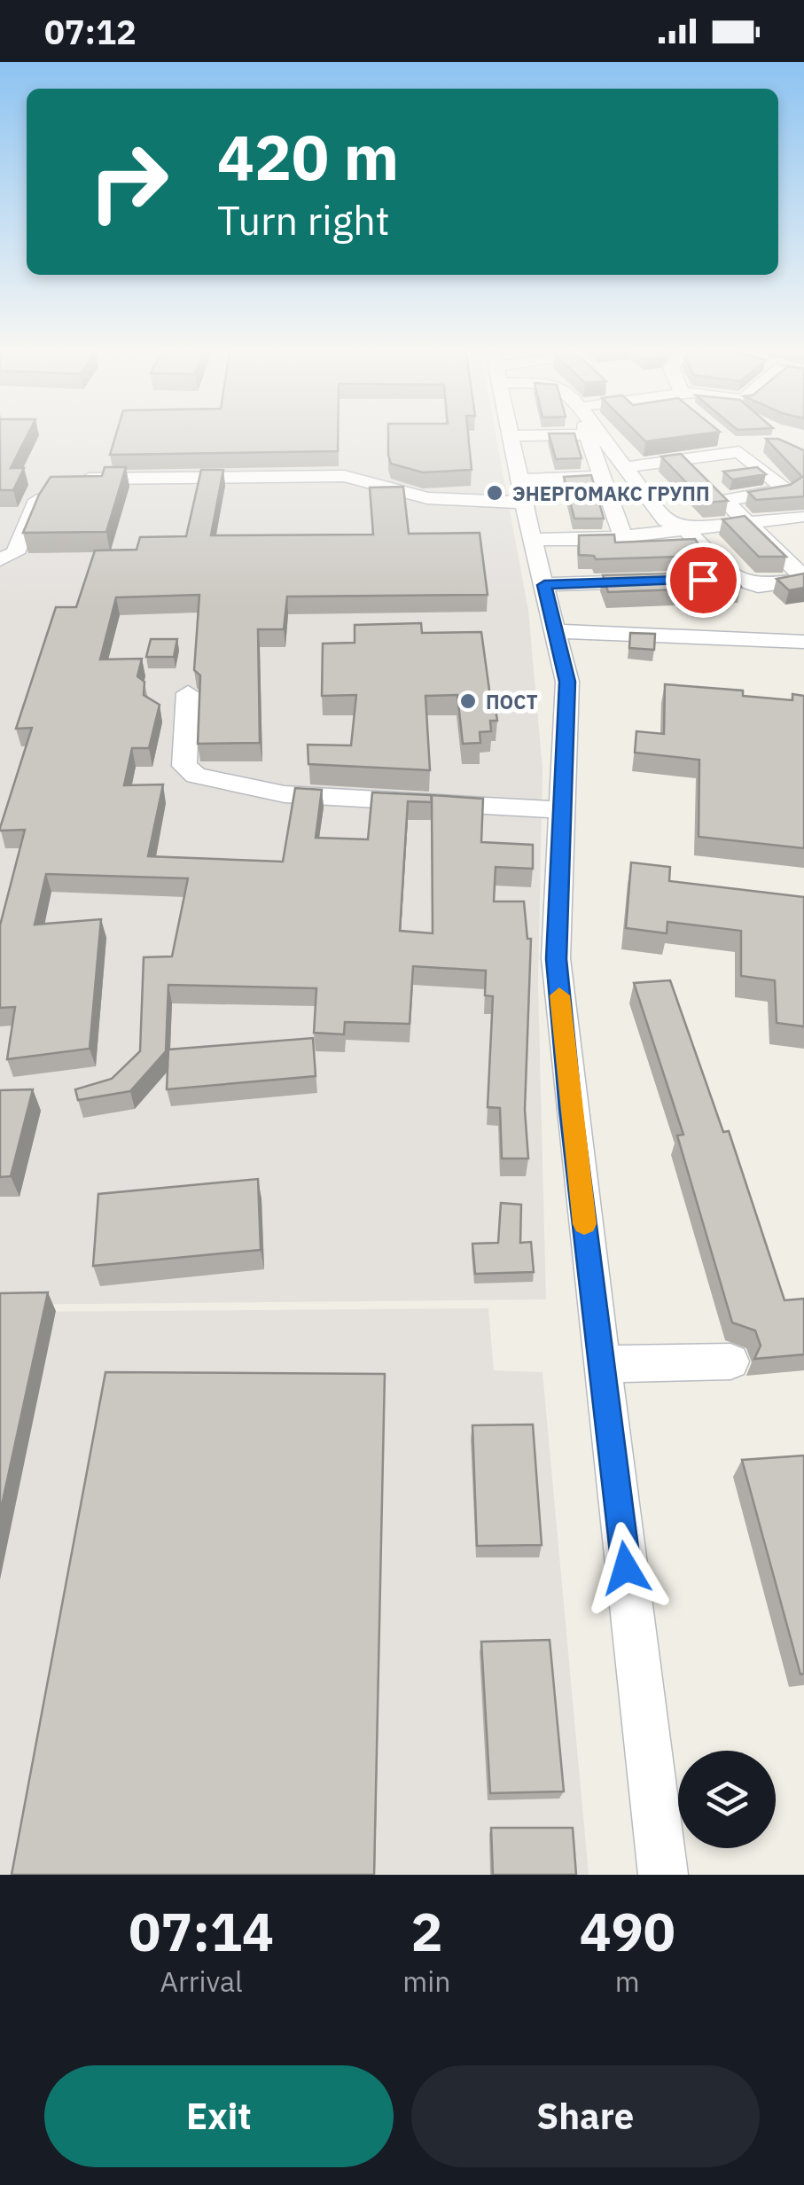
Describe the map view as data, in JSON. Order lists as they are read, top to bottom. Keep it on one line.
{"places":["ЭНЕРГОМАКС ГРУПП","ПОСТ"],"page":{"status":"07:12","turn":["420 m","Turn right"],"eta":["07:14","Arrival","2","min","490","m"],"buttons":["Exit","Share"]}}
